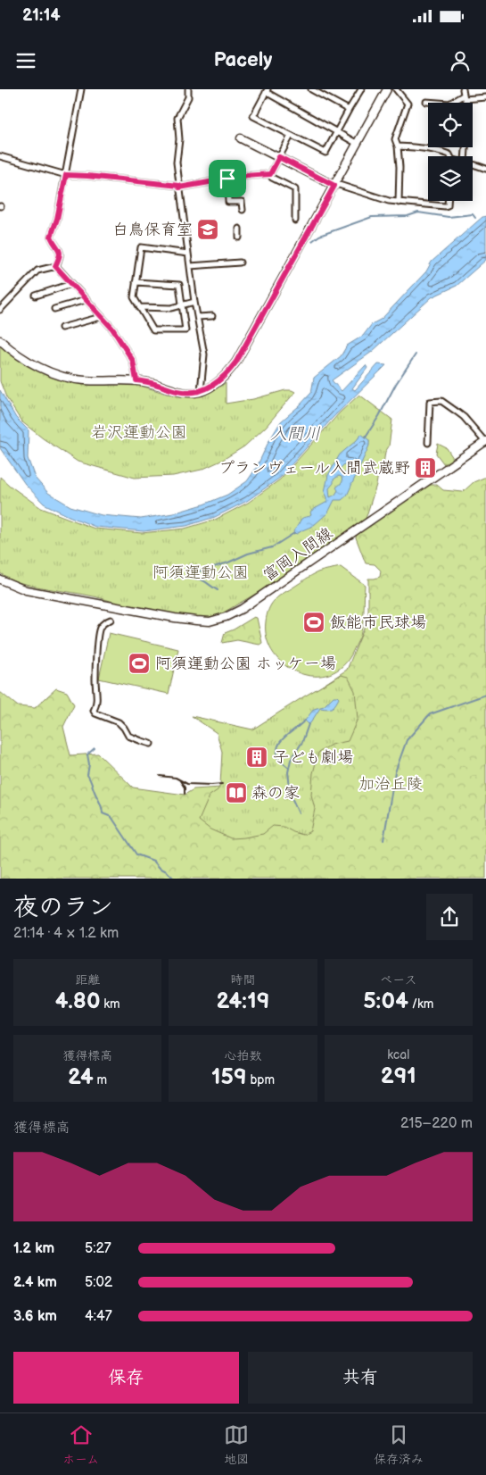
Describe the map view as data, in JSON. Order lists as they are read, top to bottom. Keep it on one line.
{"streets":{"street":["富岡入間線"]},"water":["入間川"],"parks":["岩沢運動公園","阿須運動公園","加治丘陵"],"places":{"school or university":["白鳥保育室"],"building":["プランヴェール入間武蔵野","子ども劇場"],"sports":["飯能市民球場","阿須運動公園 ホッケー場"],"library":["森の家"]},"page":{"status":"21:14","header":"Pacely","heading":["夜のラン","21:14 · 4 × 1.2 km"],"stats":[["距離","4.80 km"],["時間","24:19"],["ペース","5:04 /km"],["獲得標高","24 m"],["心拍数","159 bpm"],["kcal","291"]],"chart":["獲得標高","215–220 m"],"list":[{"name":"1.2 km","note":"5:27"},{"name":"2.4 km","note":"5:02"},{"name":"3.6 km","note":"4:47"}],"buttons":["保存","共有"],"tabs":["ホーム","地図","保存済み"]}}
